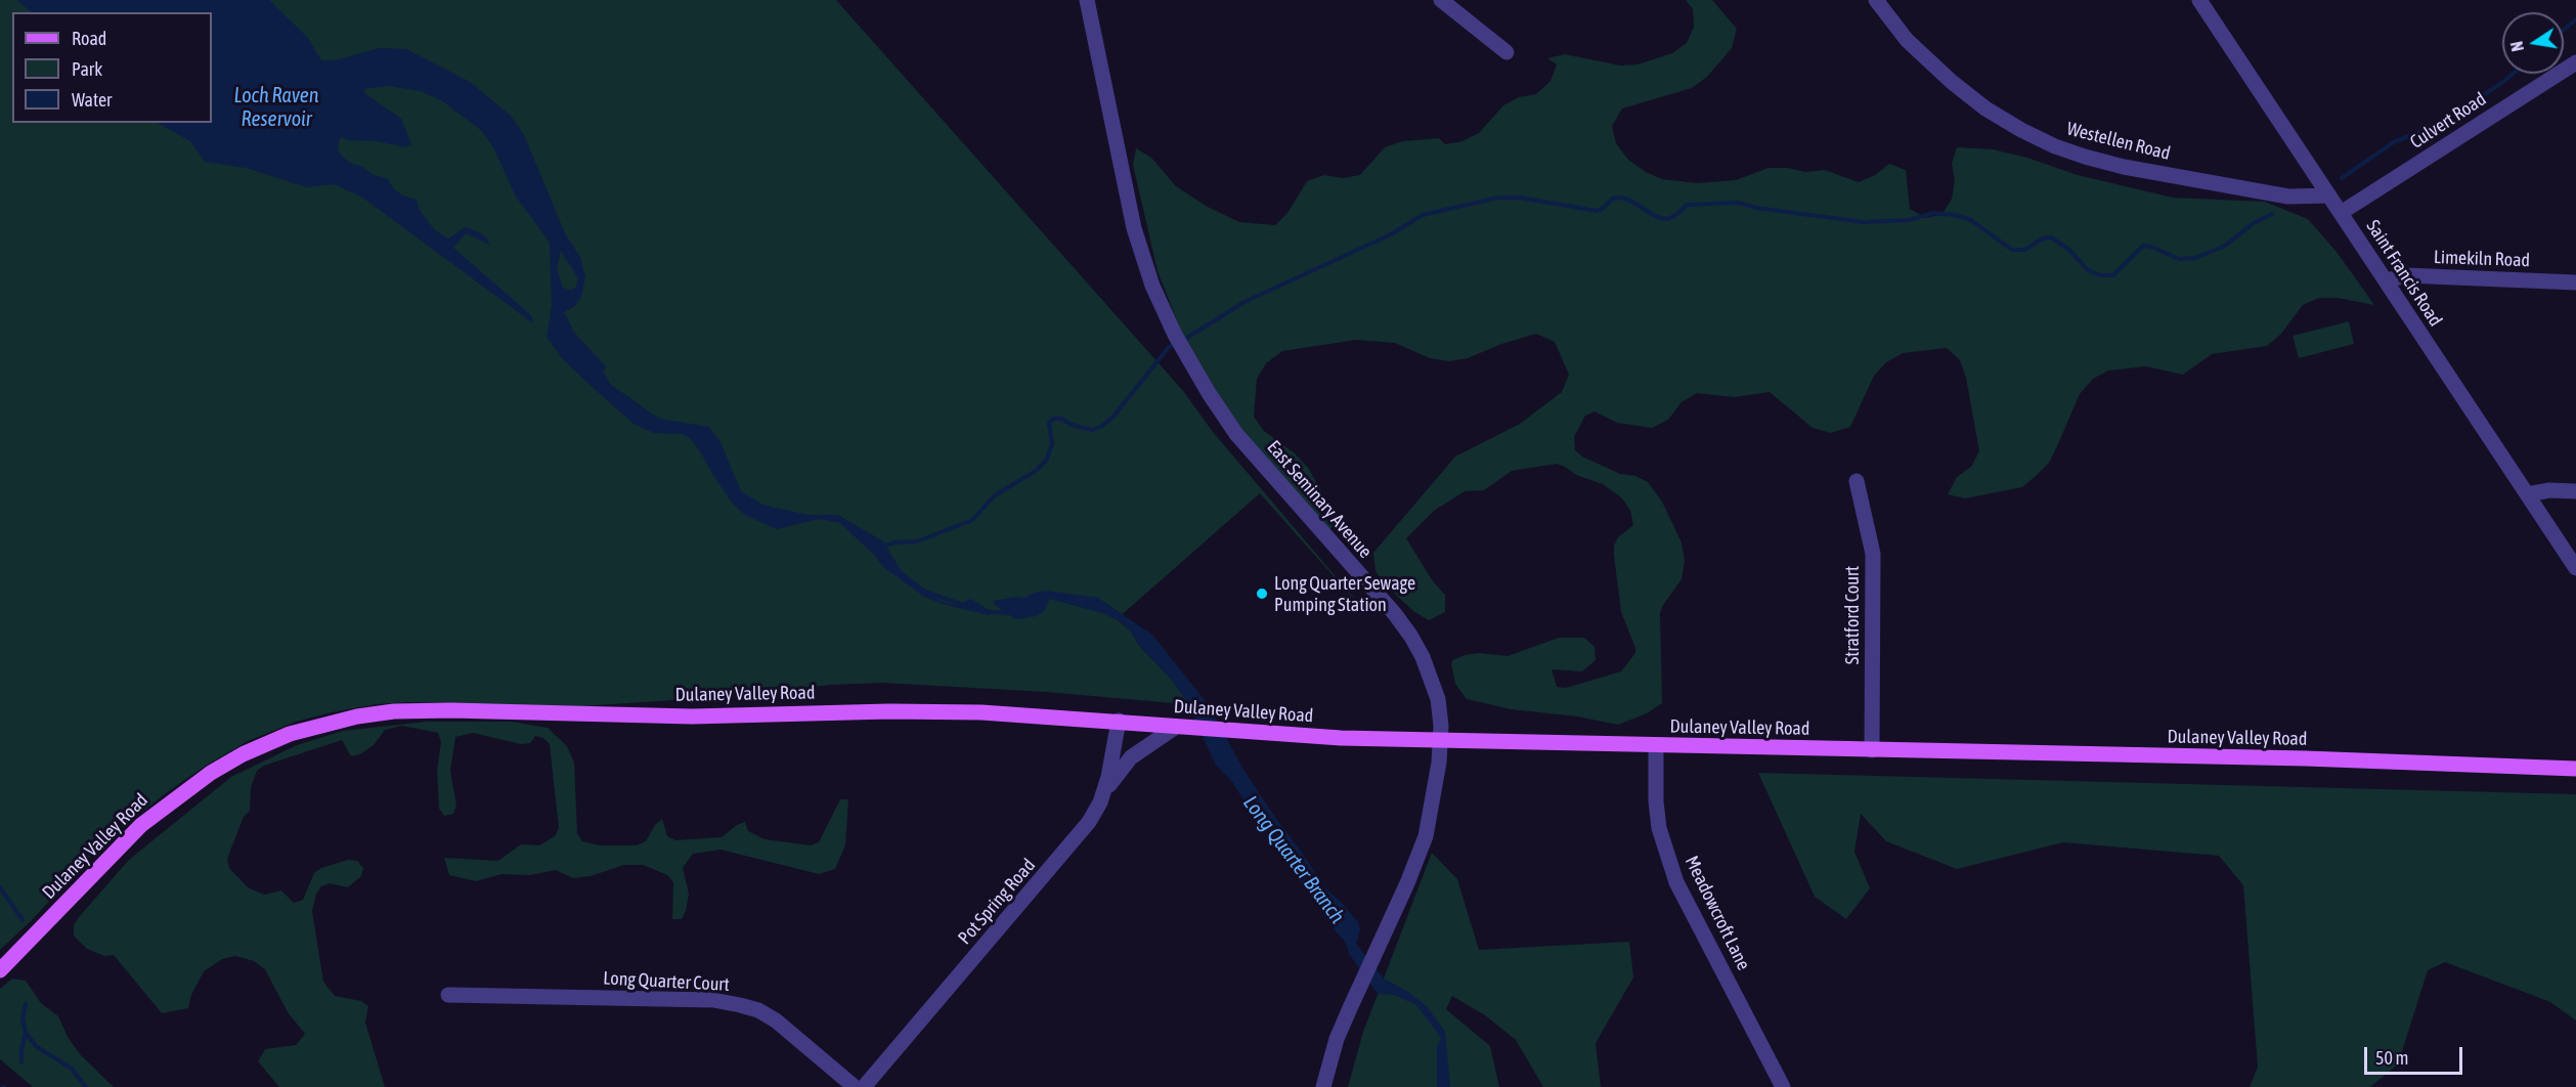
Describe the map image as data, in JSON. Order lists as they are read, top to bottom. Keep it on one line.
{"streets":{"main road":["Dulaney Valley Road"],"street":["Culvert Road","Westellen Road","Limekiln Road","Saint Francis Road","East Seminary Avenue","Stratford Court","Pot Spring Road","Meadowcroft Lane","Long Quarter Court"]},"crossings":[["Culvert Road","Saint Francis Road"],["Westellen Road","Saint Francis Road"],["Limekiln Road","Saint Francis Road"],["East Seminary Avenue","Dulaney Valley Road"],["Stratford Court","Dulaney Valley Road"],["Dulaney Valley Road","Pot Spring Road"],["Dulaney Valley Road","Meadowcroft Lane"]],"water":["Loch Raven Reservoir","Long Quarter Branch"],"places":["Long Quarter Sewage Pumping Station"],"legend":["Road","Park","Water"],"scale_bar":"50 m","north":"left"}
